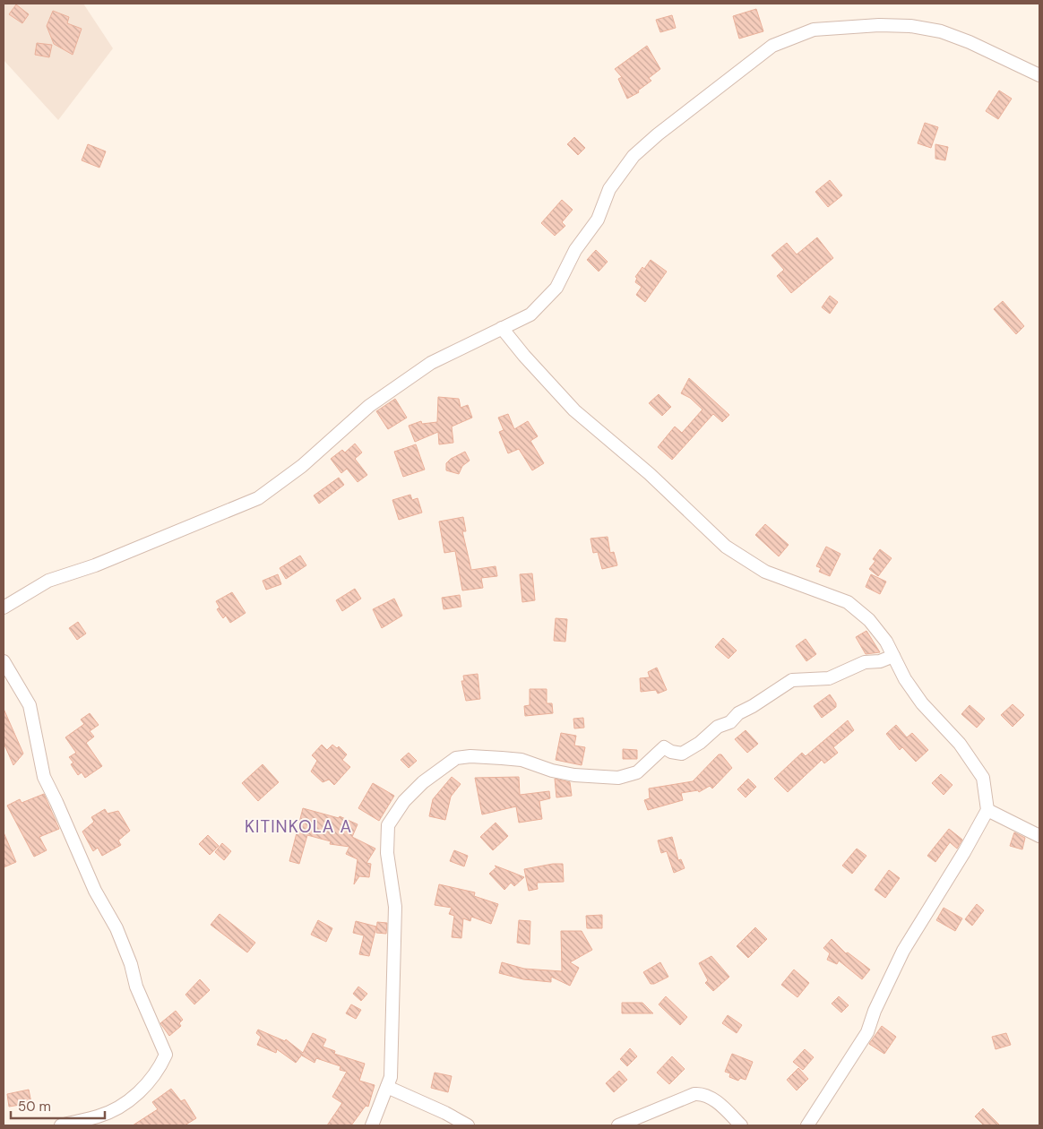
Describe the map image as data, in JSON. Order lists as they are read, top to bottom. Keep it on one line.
{"districts":["KITINKOLA A"],"scale_bar":"50 m"}
